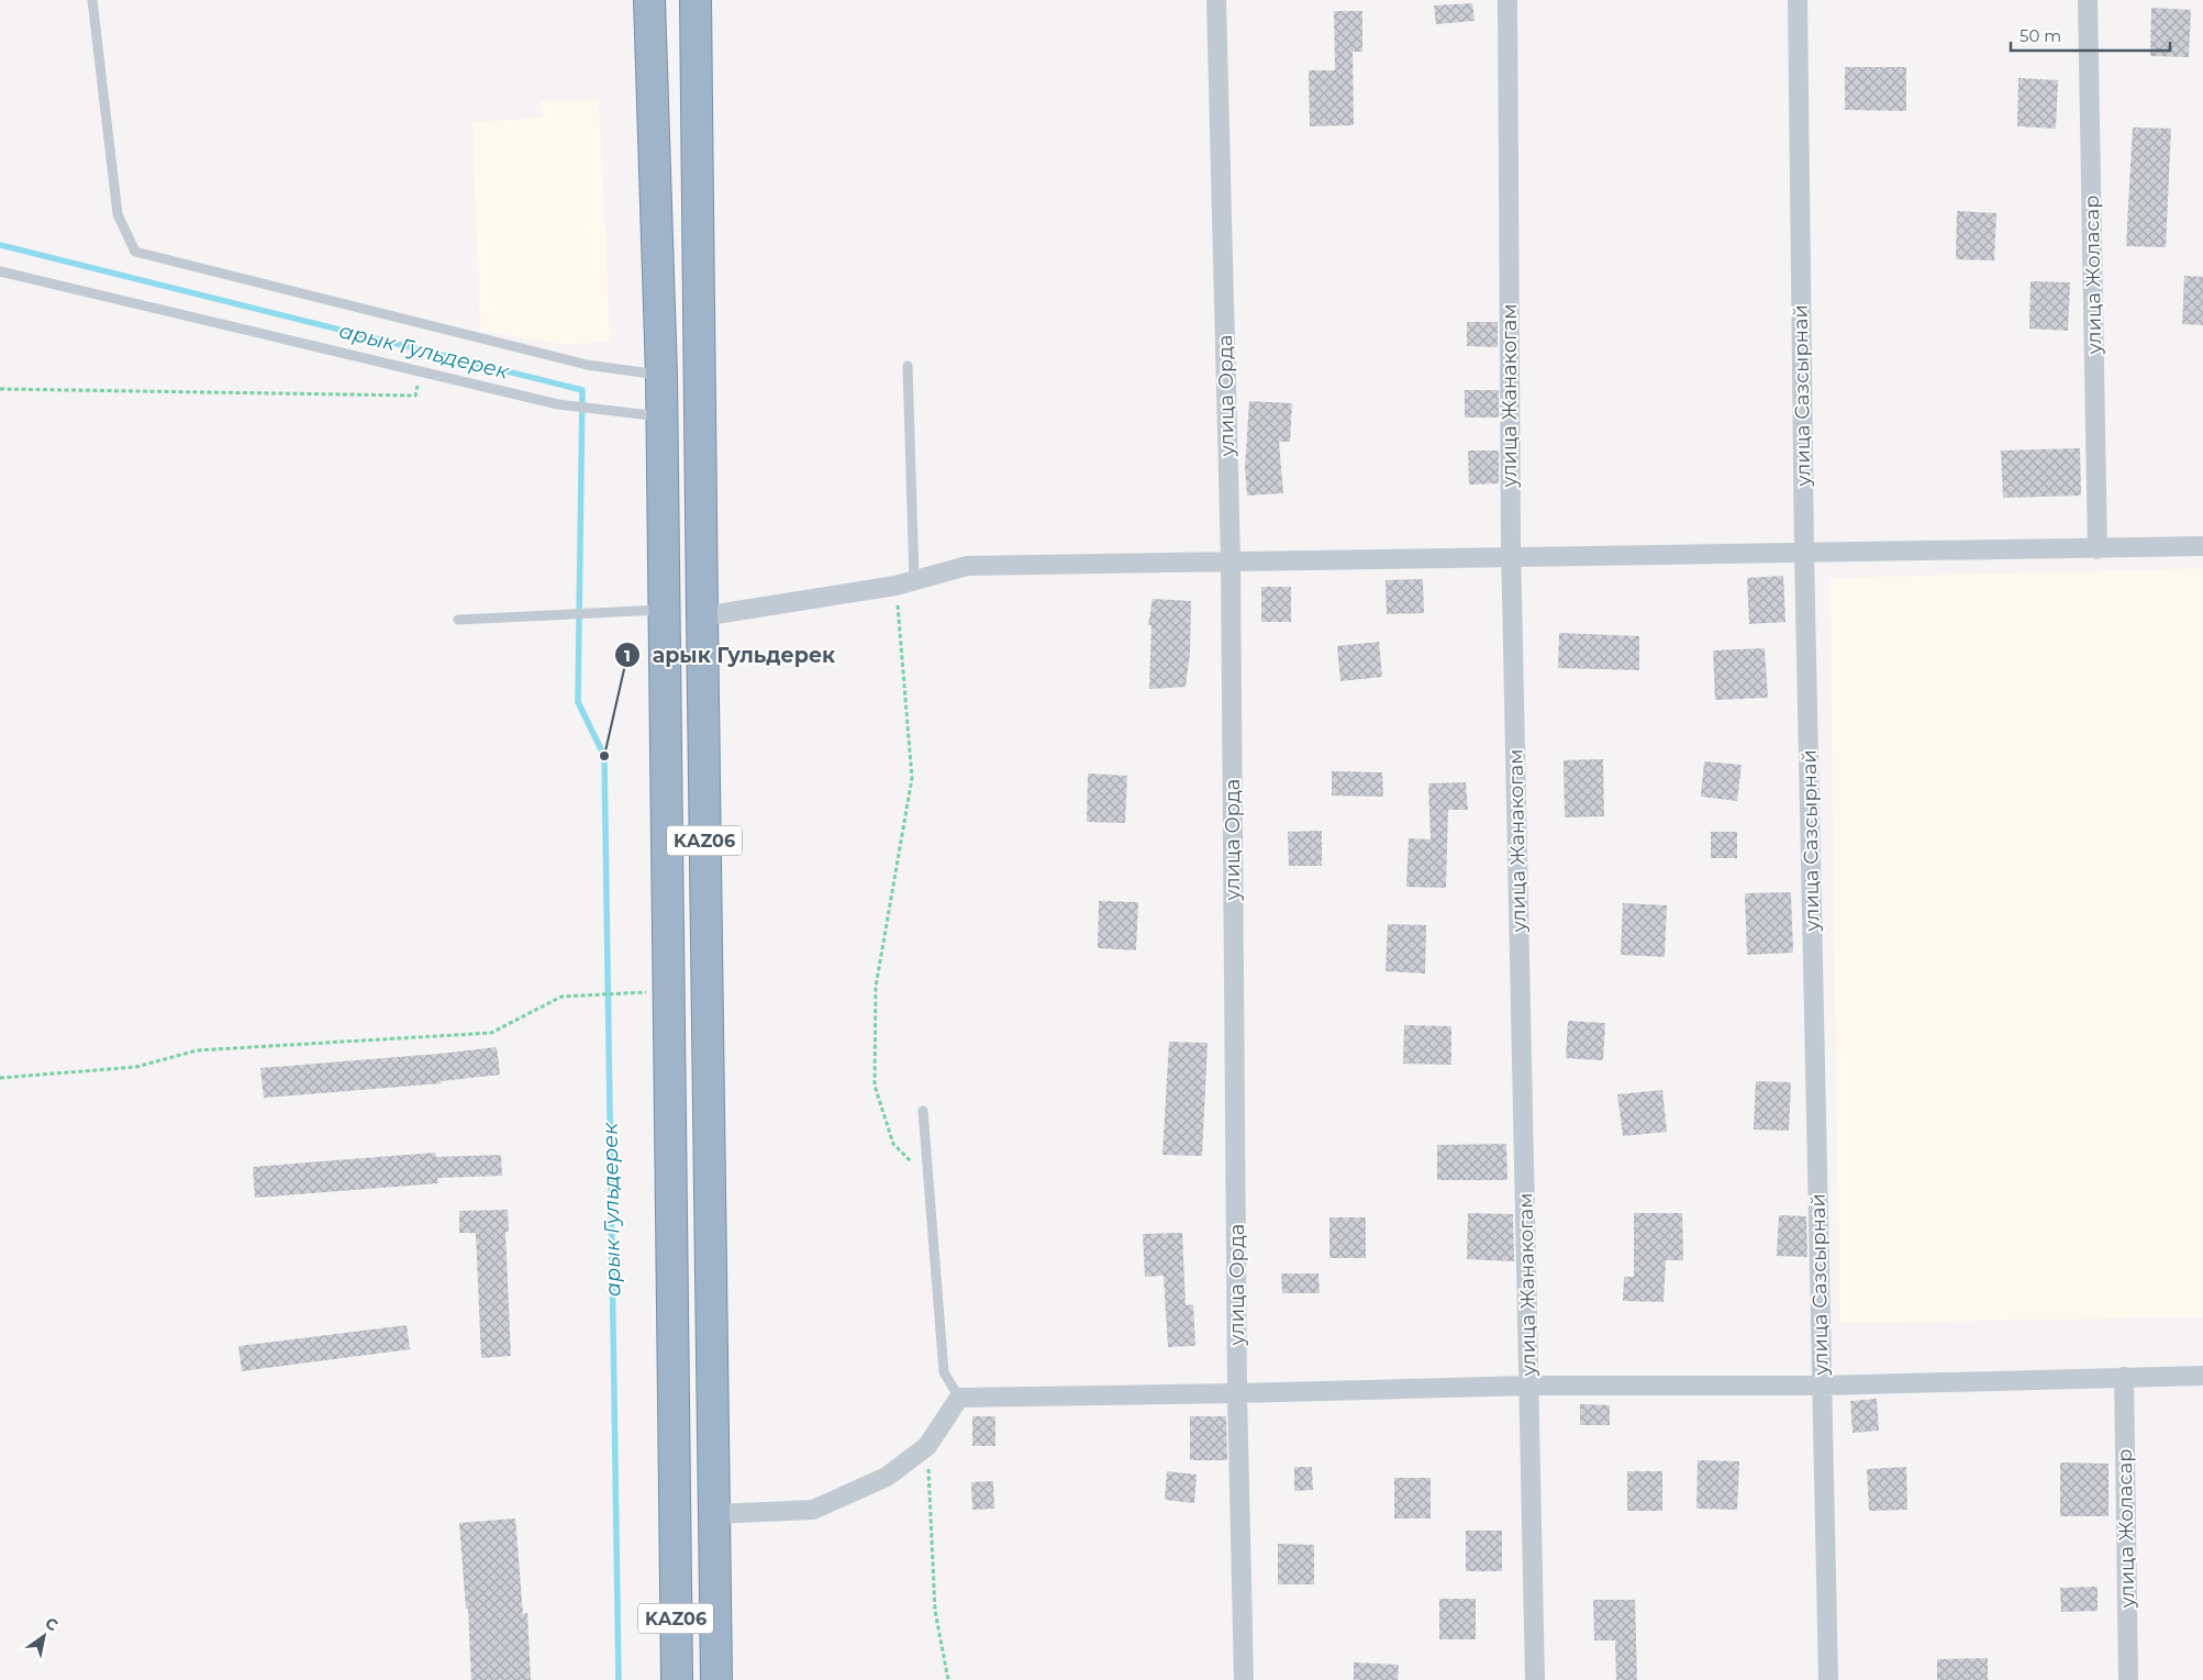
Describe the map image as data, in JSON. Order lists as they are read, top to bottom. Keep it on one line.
{"streets":{"highway":["KАZ06"],"street":["улица Жоласар","улица Орда","улица Жанакогам","улица Сазсырнай"]},"water":["арык Гульдерек"],"places":["арык Гульдерек"],"scale_bar":"50 m","north":"top right"}
